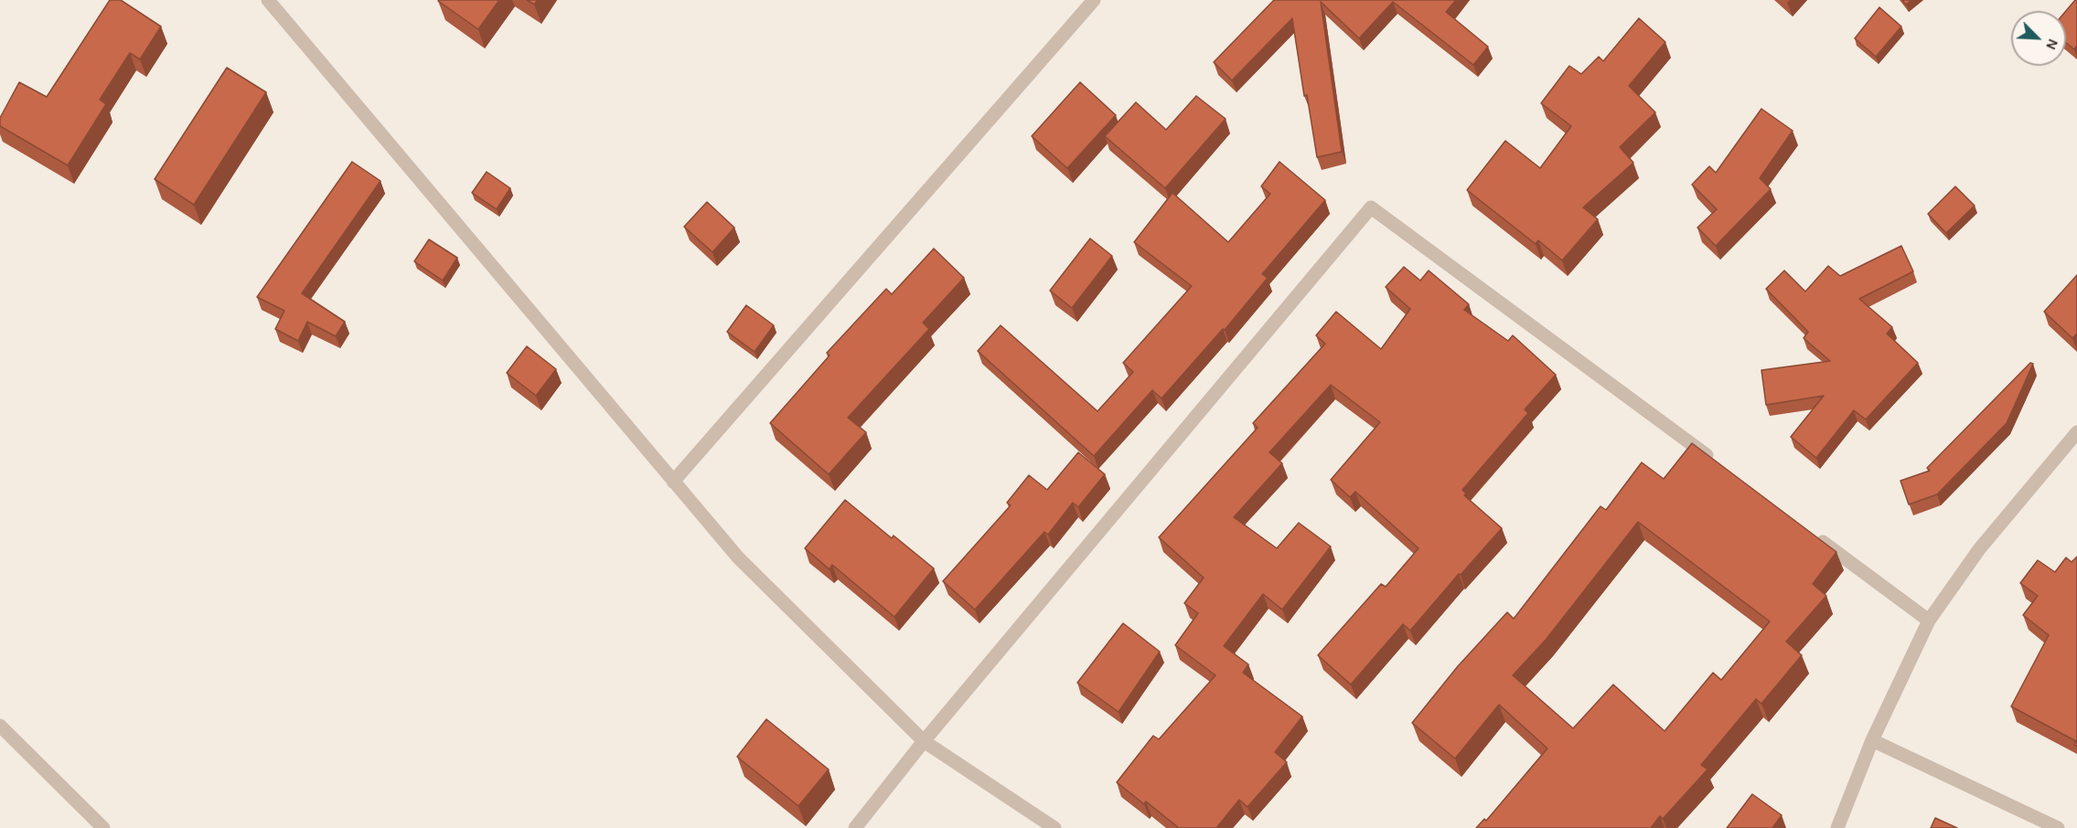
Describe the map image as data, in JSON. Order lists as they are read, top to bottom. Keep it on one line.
{"north":"bottom right"}
